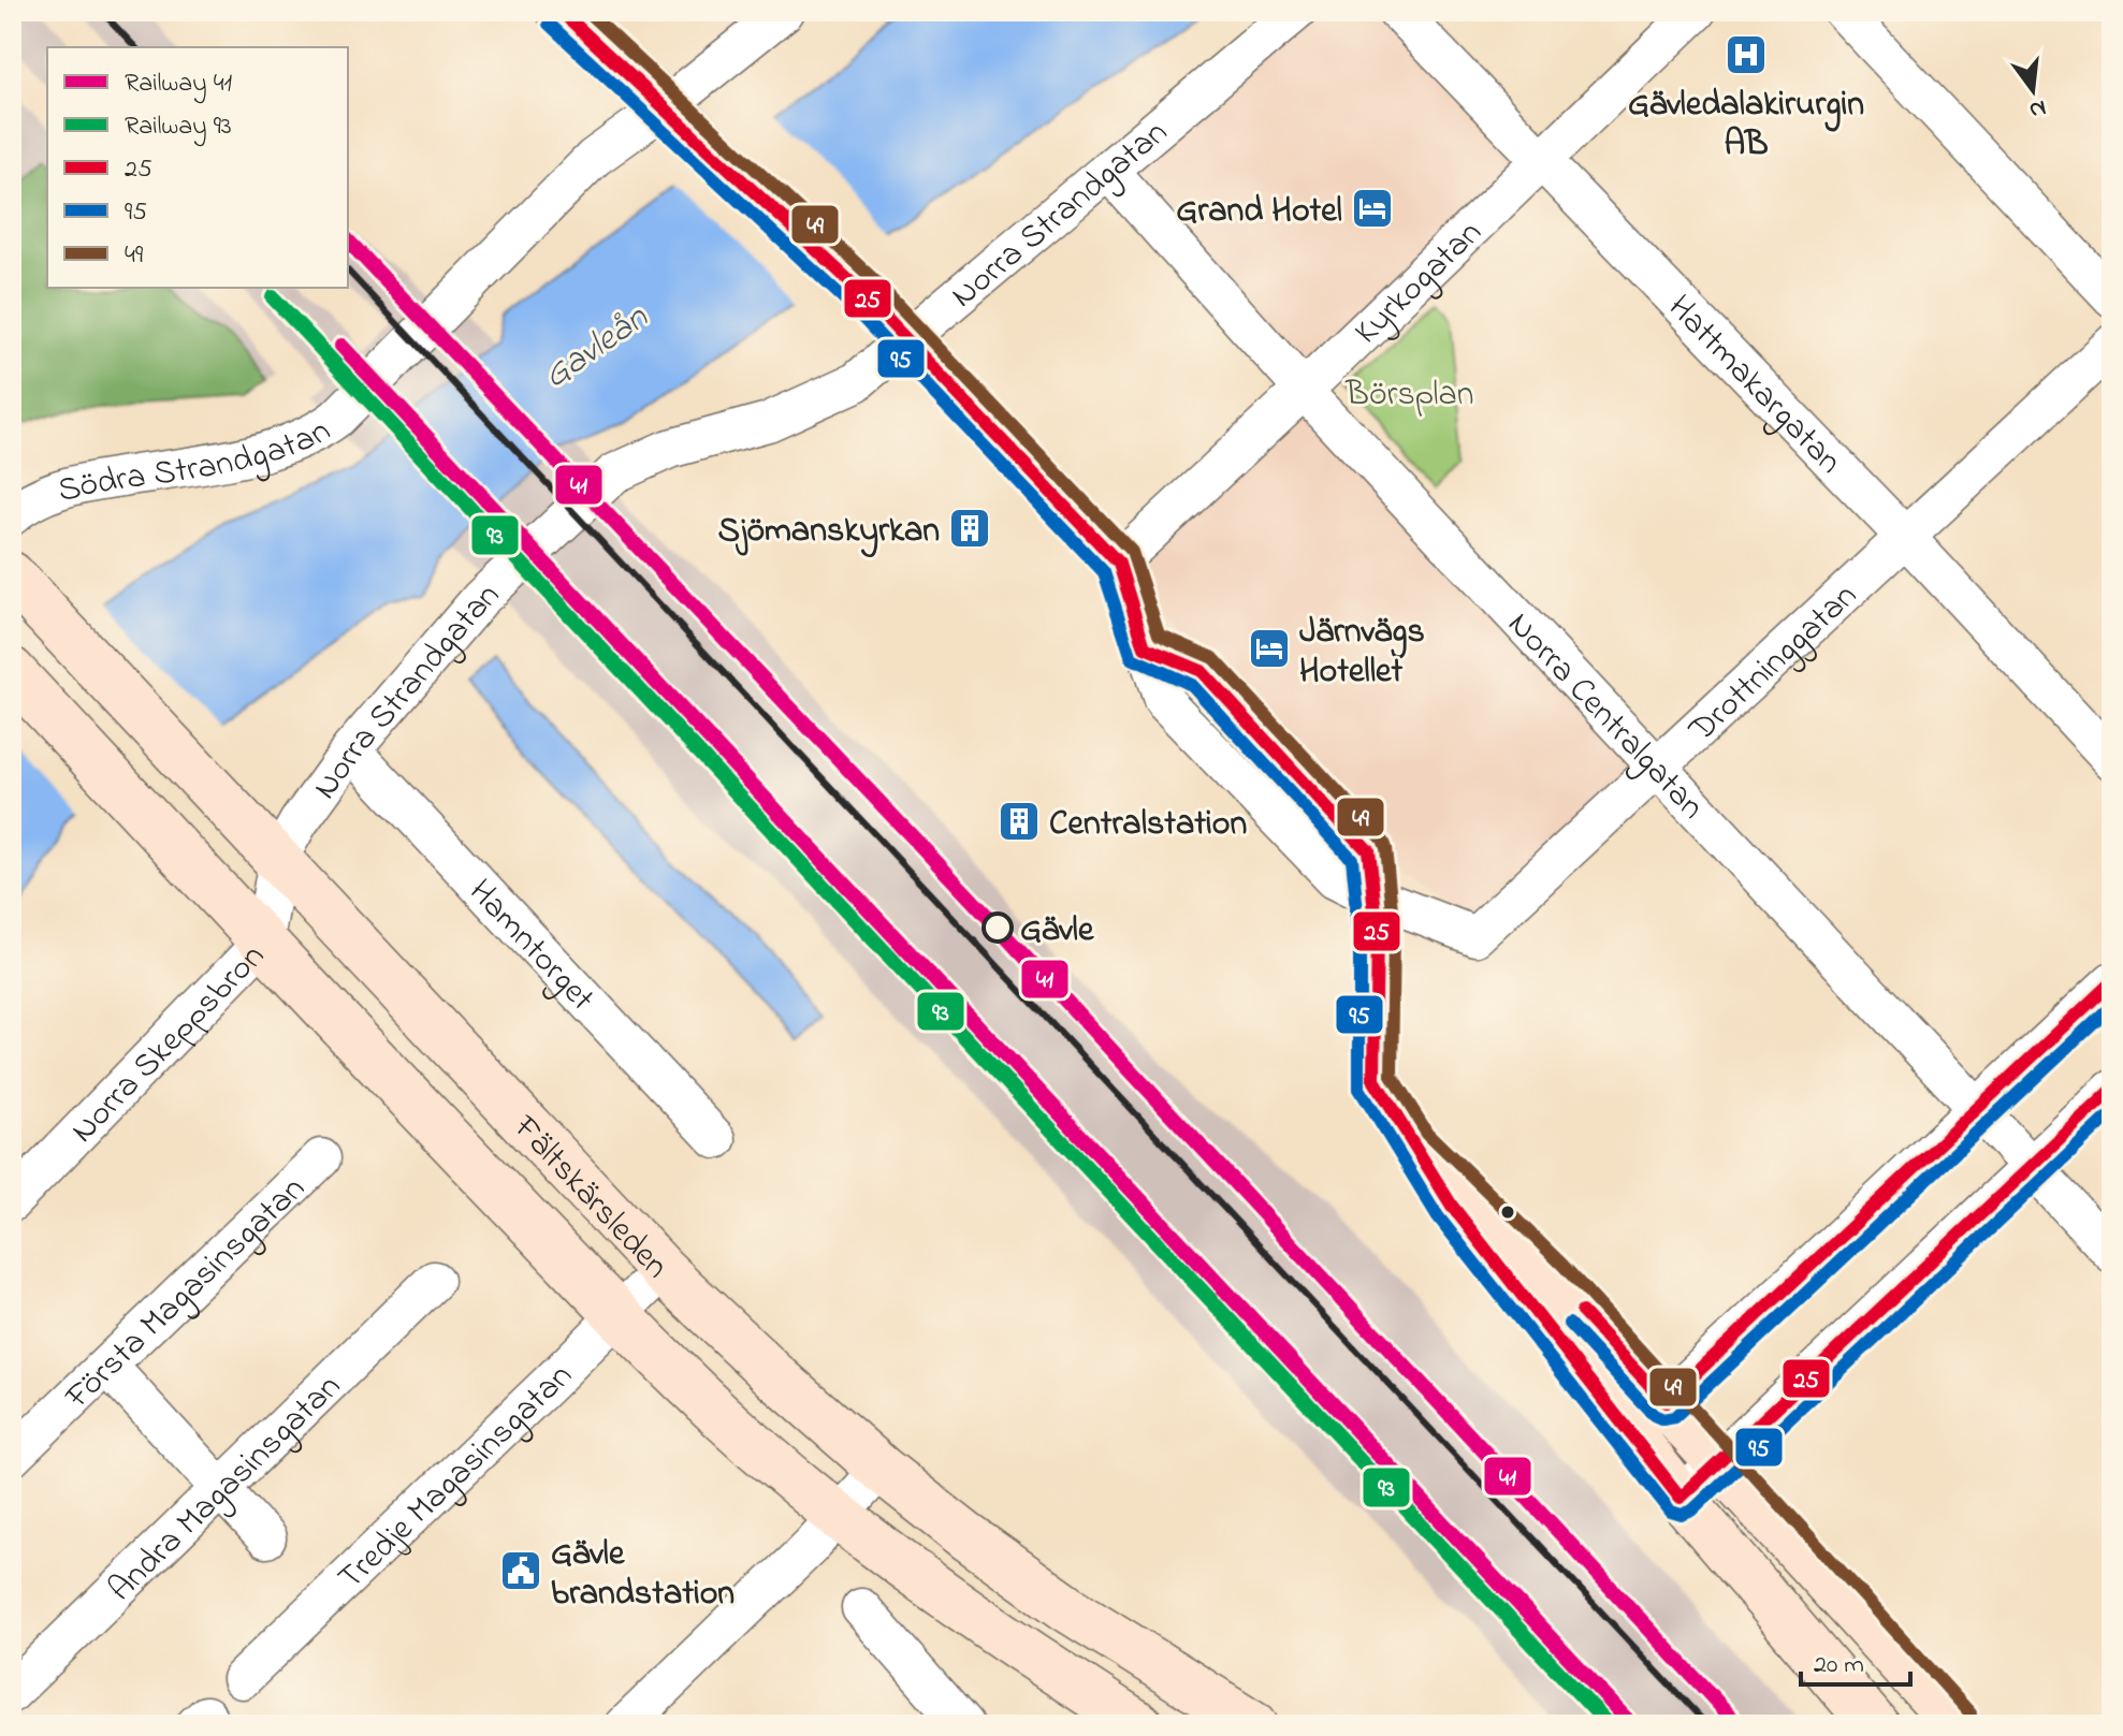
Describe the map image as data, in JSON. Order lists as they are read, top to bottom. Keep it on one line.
{"streets":{"main road":["Fältskärsleden"],"street":["Norra Strandgatan","Kyrkogatan","Hattmakargatan","Södra Strandgatan","Drottninggatan","Norra Centralgatan","Hamntorget","Norra Skeppsbron","Första Magasinsgatan","Tredje Magasinsgatan","Andra Magasinsgatan"]},"crossings":[["Norra Strandgatan","Norra Centralgatan"],["Norra Strandgatan","Hamntorget"],["Norra Strandgatan","Norra Skeppsbron"],["Norra Strandgatan","Fältskärsleden"],["Kyrkogatan","Hattmakargatan"],["Kyrkogatan","Norra Centralgatan"],["Hattmakargatan","Drottninggatan"],["Drottninggatan","Norra Centralgatan"],["Norra Skeppsbron","Fältskärsleden"],["Fältskärsleden","Tredje Magasinsgatan"]],"water":["Gavleån"],"parks":["Börsplan"],"places":{"hospital":["Gävledalakirurgin AB"],"hotel":["Grand Hotel","Järnvägs Hotellet"],"building":["Sjömanskyrkan","Centralstation"],"other":["Gävle"],"public building":["Gävle brandstation"]},"lines":["transit line 25","transit line 49","transit line 95","rail line 41","rail line 93"],"legend":["Railway 41","Railway 93","25","95","49"],"scale_bar":"20 m","north":"bottom"}
